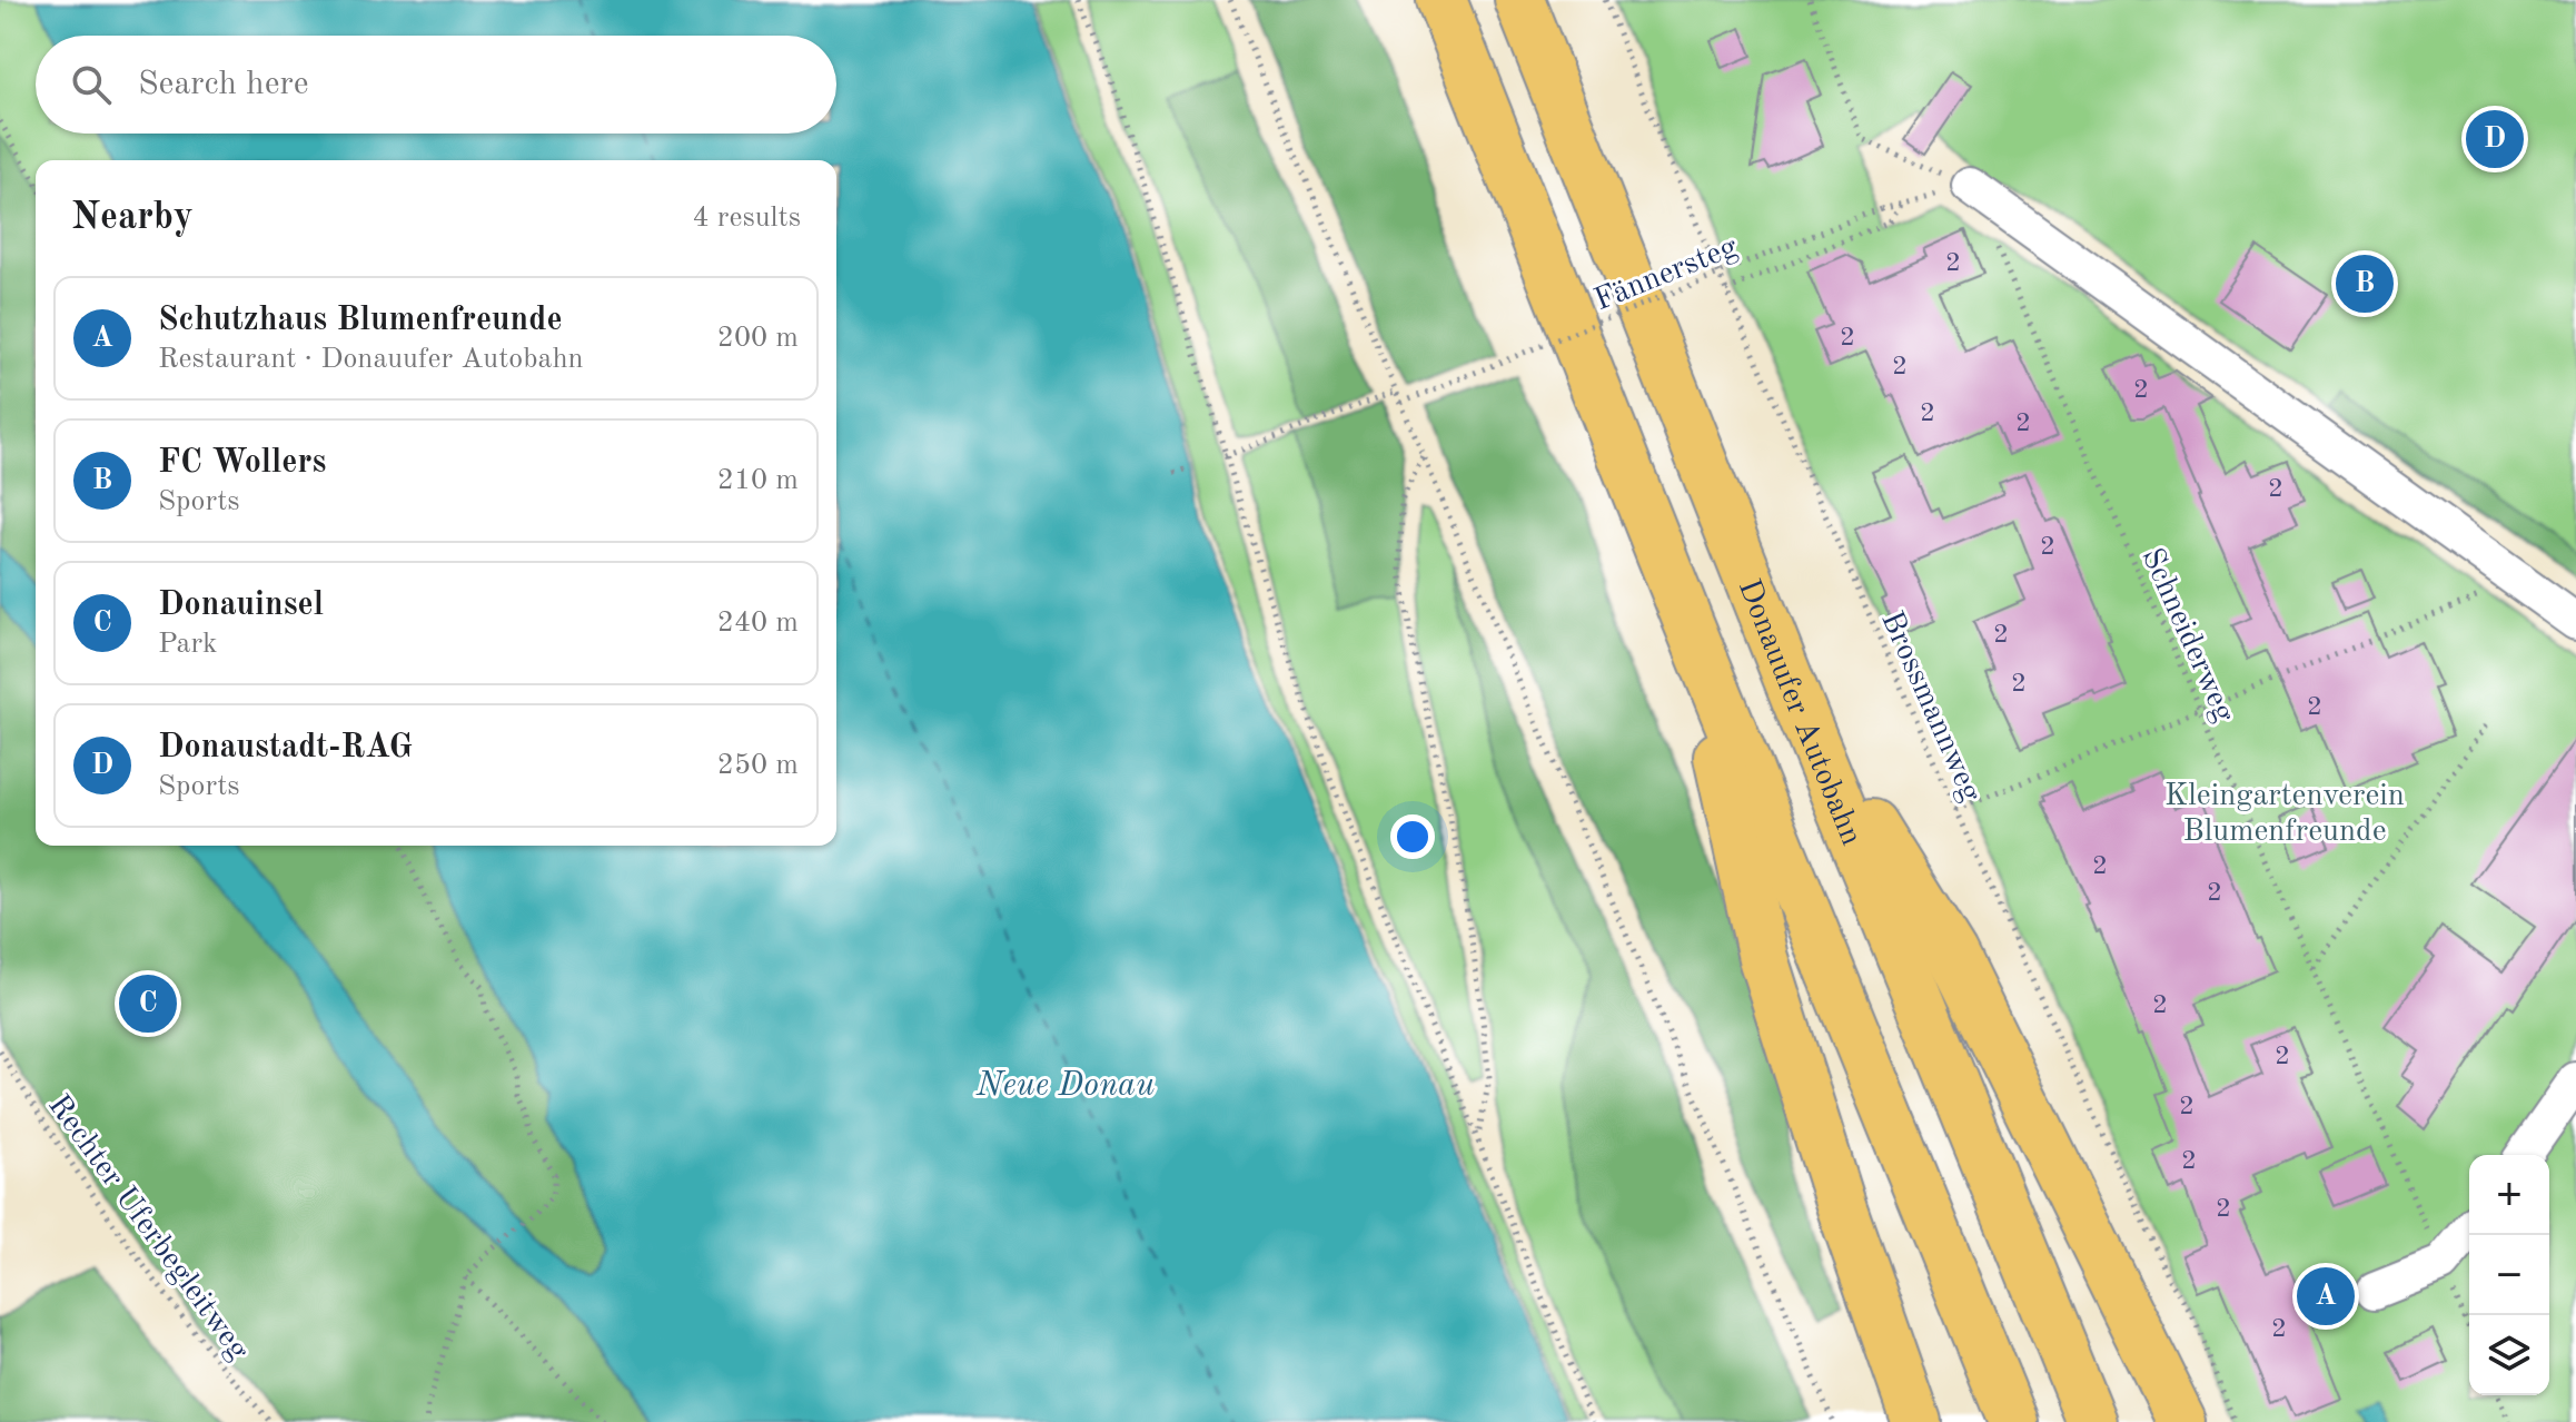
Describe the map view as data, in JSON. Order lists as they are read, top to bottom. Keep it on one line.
{"streets":{"highway":["Donauufer Autobahn"],"path":["Fännersteg","Schneiderweg","Brossmannweg","Rechter Uferbegleitweg"]},"crossings":[["Fännersteg","Schneiderweg"]],"water":["Neue Donau"],"parks":["Kleingartenverein Blumenfreunde"],"house_numbers":["2","2","2","2","2","2","2","2","2","2","2","2","2","2","2","2","2","2","2"],"page":{"search":"Search here","pins":["D","B","C","A"],"heading":["Nearby","4 results"],"list":[{"mark":"A","name":"Schutzhaus Blumenfreunde","note":"Restaurant · Donauufer Autobahn","value":"200 m"},{"mark":"B","name":"FC Wollers","note":"Sports","value":"210 m"},{"mark":"C","name":"Donauinsel","note":"Park","value":"240 m"},{"mark":"D","name":"Donaustadt-RAG","note":"Sports","value":"250 m"}],"map_buttons":["+","−"]}}
